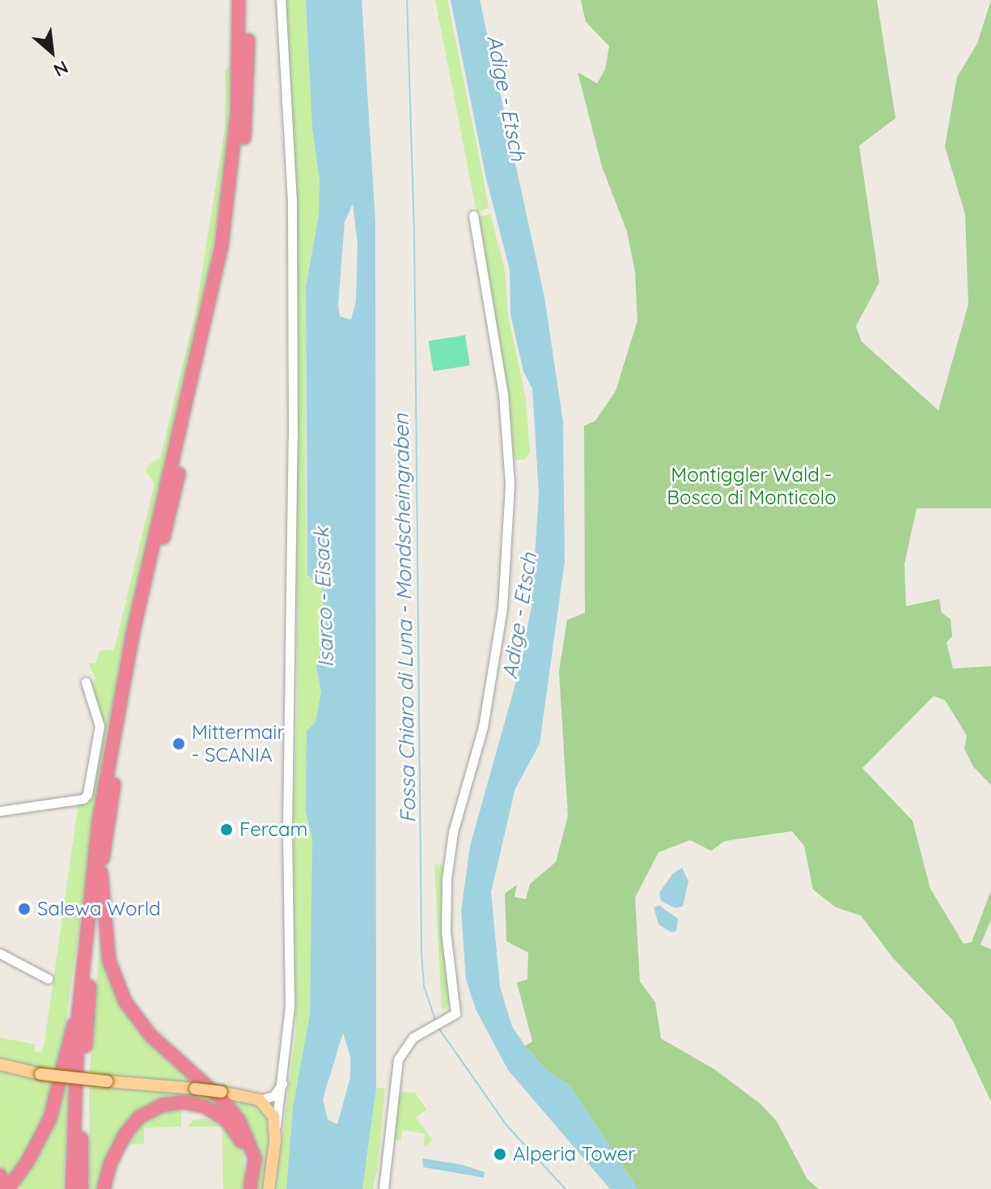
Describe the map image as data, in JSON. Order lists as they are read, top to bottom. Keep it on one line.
{"water":["Adige - Etsch","Isarco - Eisack","Fossa Chiaro di Luna - Mondscheingraben"],"parks":["Montiggler Wald - Bosco di Monticolo"],"places":["Mittermair - SCANIA","Fercam","Salewa World","Alperia Tower"],"north":"bottom right"}
